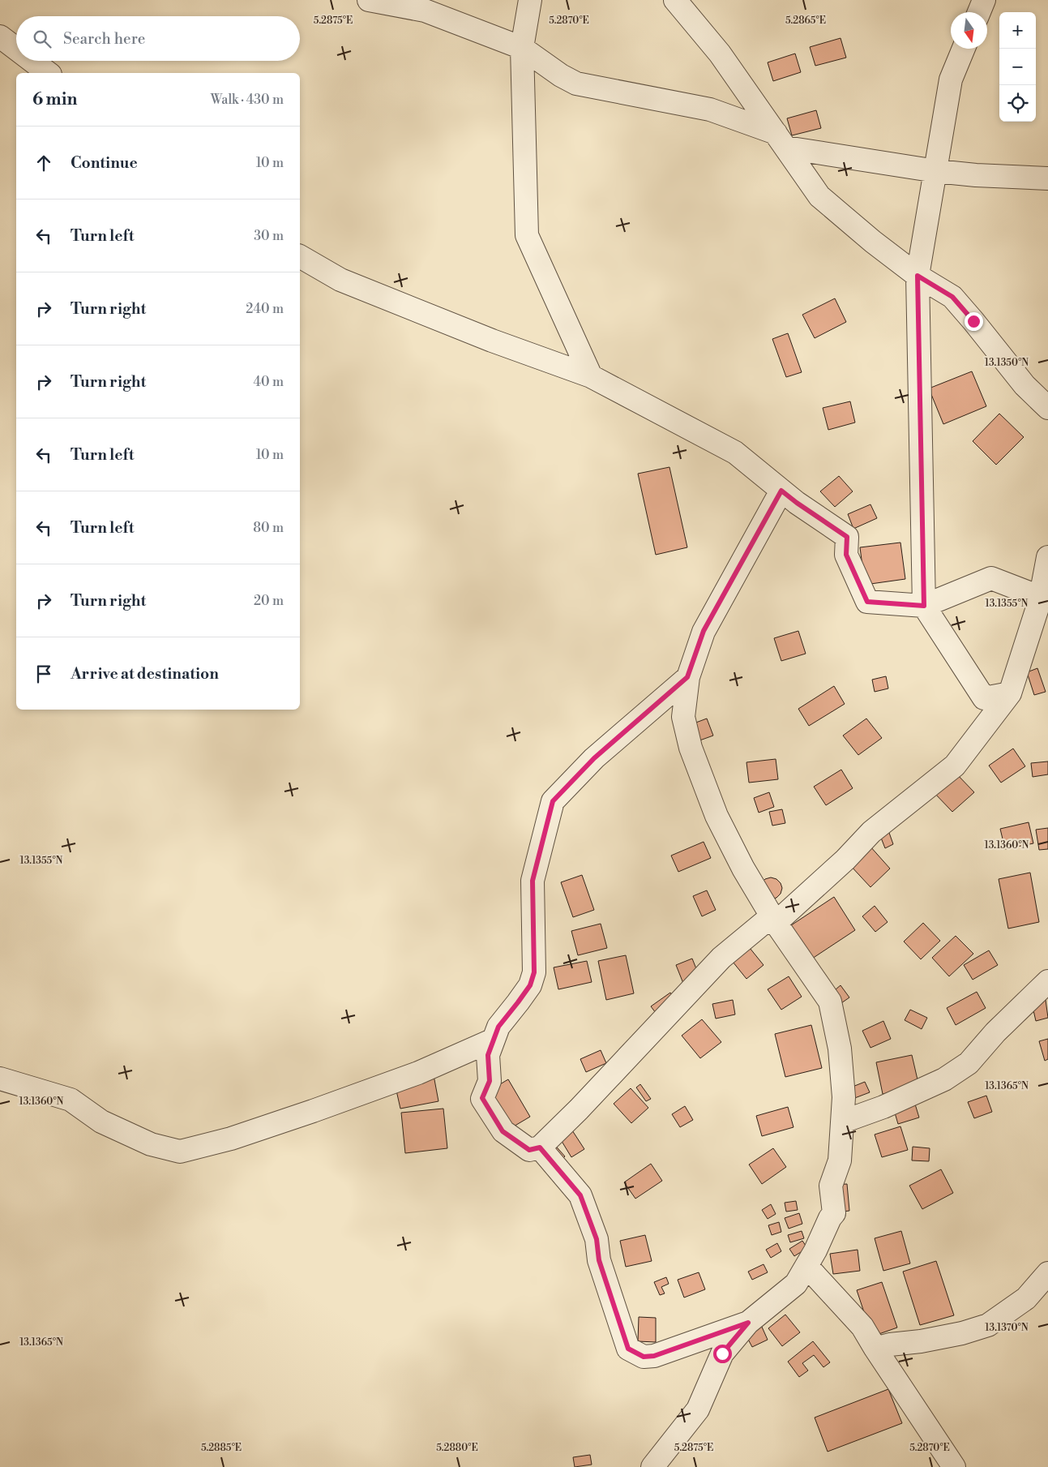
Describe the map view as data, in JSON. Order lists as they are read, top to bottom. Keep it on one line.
{"north":"bottom","page":{"map_buttons":["+","−"],"search":"Search here","heading":["6 min","Walk · 430 m"],"list":[["Continue","10 m"],["Turn left","30 m"],["Turn right","240 m"],["Turn right","40 m"],["Turn left","10 m"],["Turn left","80 m"],["Turn right","20 m"],"Arrive at destination"]},"coordinates":["5.2875°E","5.2870°E","5.2865°E","13.1350°N","13.1355°N","13.1360°N","13.1365°N","13.1370°N","5.2885°E","5.2880°E"]}
